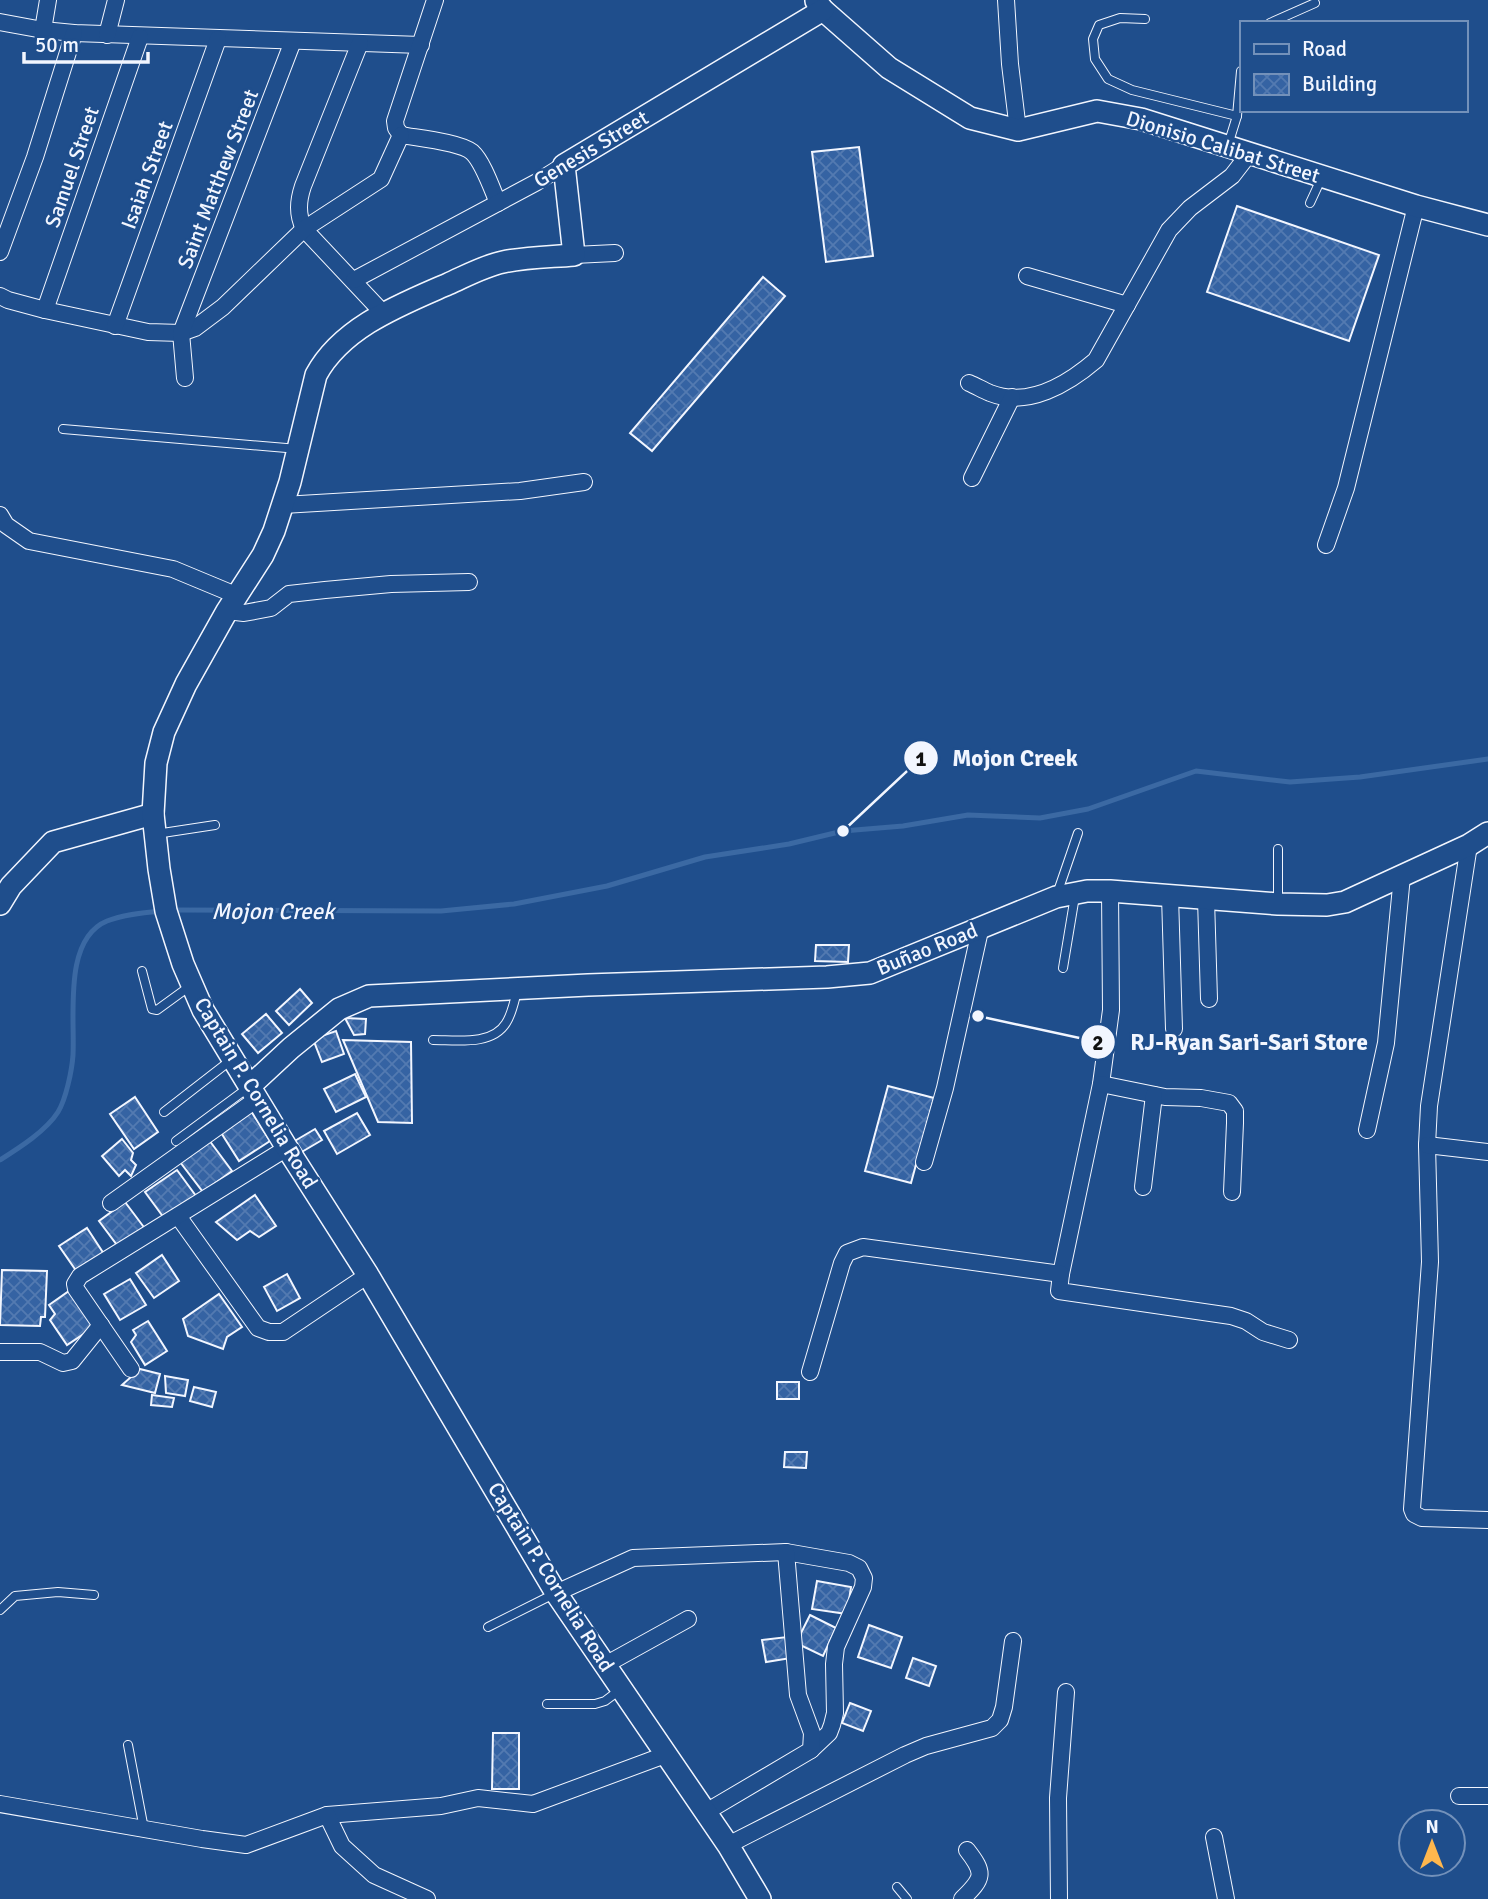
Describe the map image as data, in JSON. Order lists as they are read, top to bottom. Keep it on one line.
{"streets":{"street":["Dionisio Calibat Street","Genesis Street","Samuel Street","Isaiah Street","Saint Matthew Street","Buñao Road","Captain P. Cornelia Road"]},"crossings":[["Dionisio Calibat Street","Genesis Street"],["Buñao Road","Captain P. Cornelia Road"]],"water":["Mojon Creek"],"places":["Mojon Creek","RJ-Ryan Sari-Sari Store"],"legend":["Road","Building"],"scale_bar":"50 m","north":"top"}
